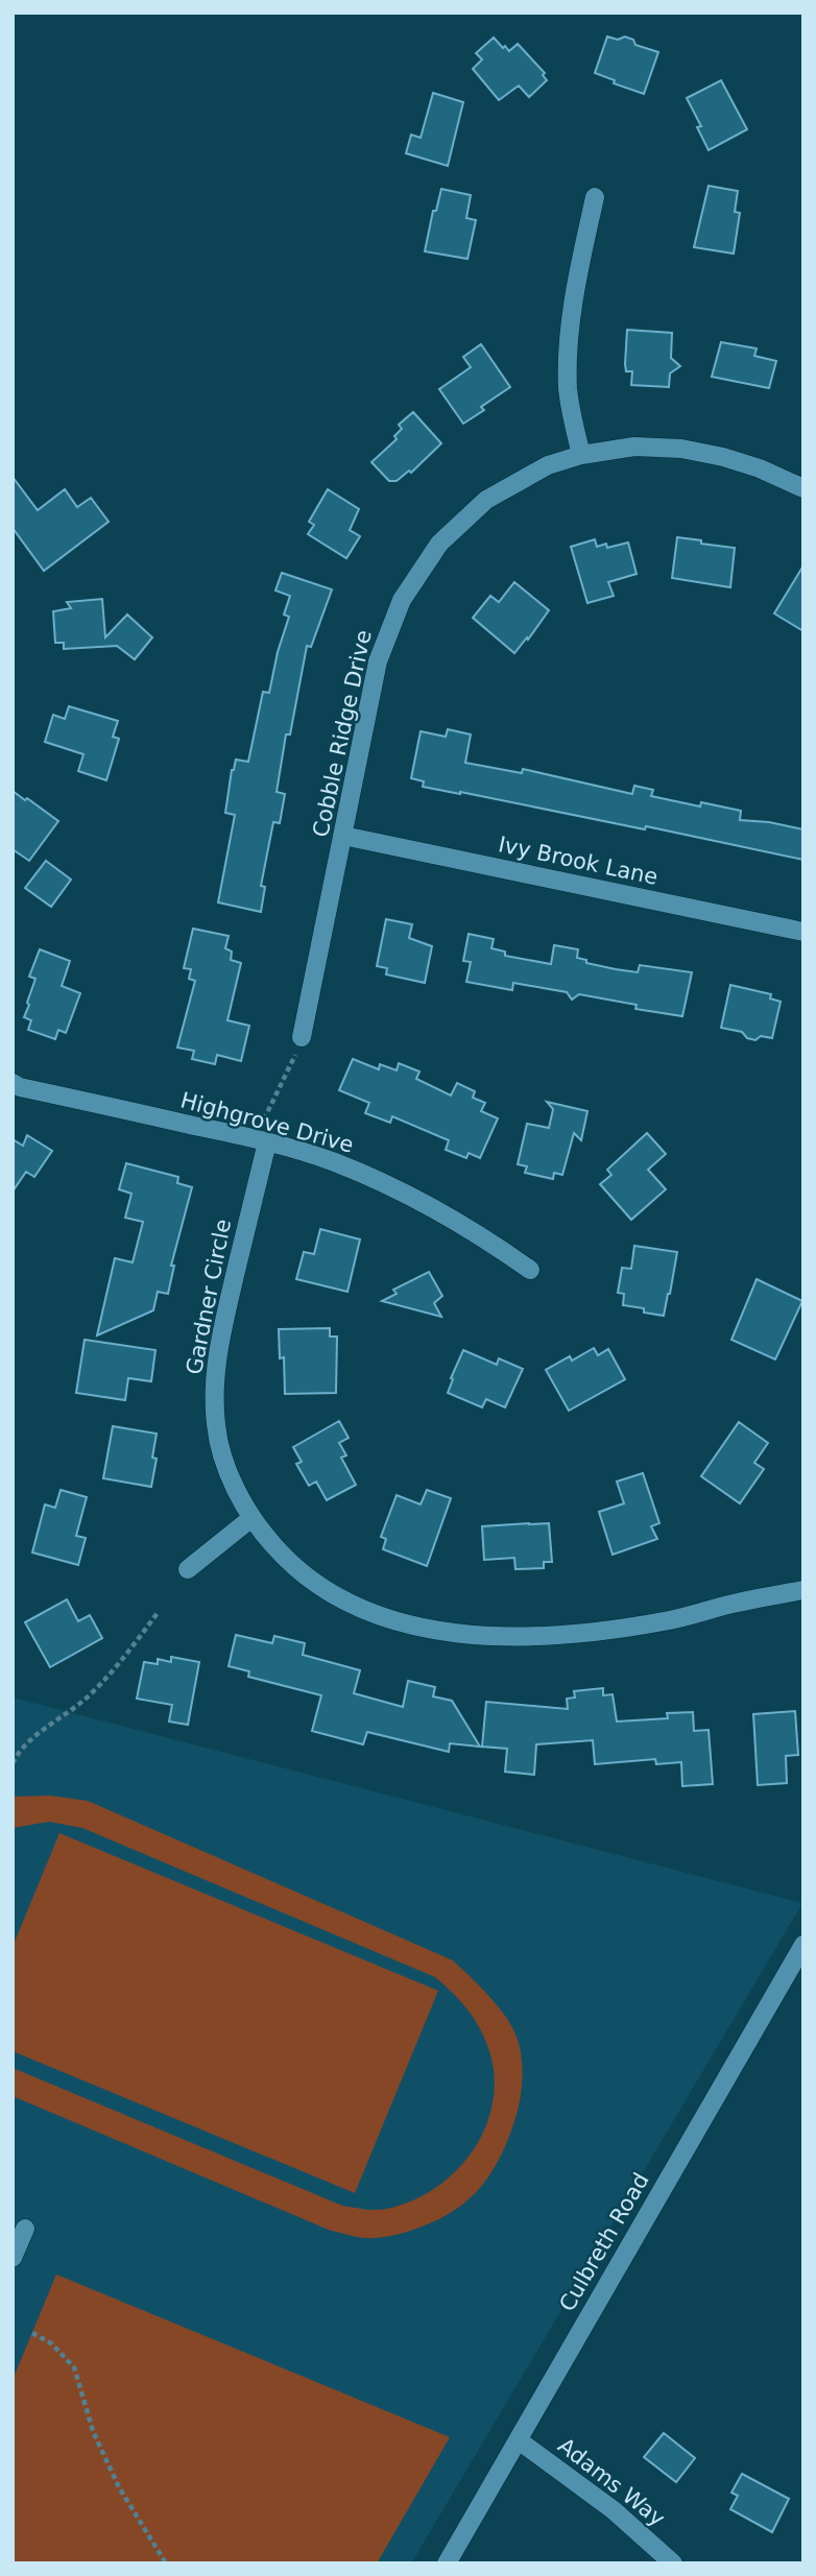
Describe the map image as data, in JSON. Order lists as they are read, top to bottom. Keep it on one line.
{"streets":{"street":["Cobble Ridge Drive","Ivy Brook Lane","Highgrove Drive","Gardner Circle","Culbreth Road","Adams Way"]},"crossings":[["Cobble Ridge Drive","Ivy Brook Lane"],["Highgrove Drive","Gardner Circle"],["Culbreth Road","Adams Way"]]}
